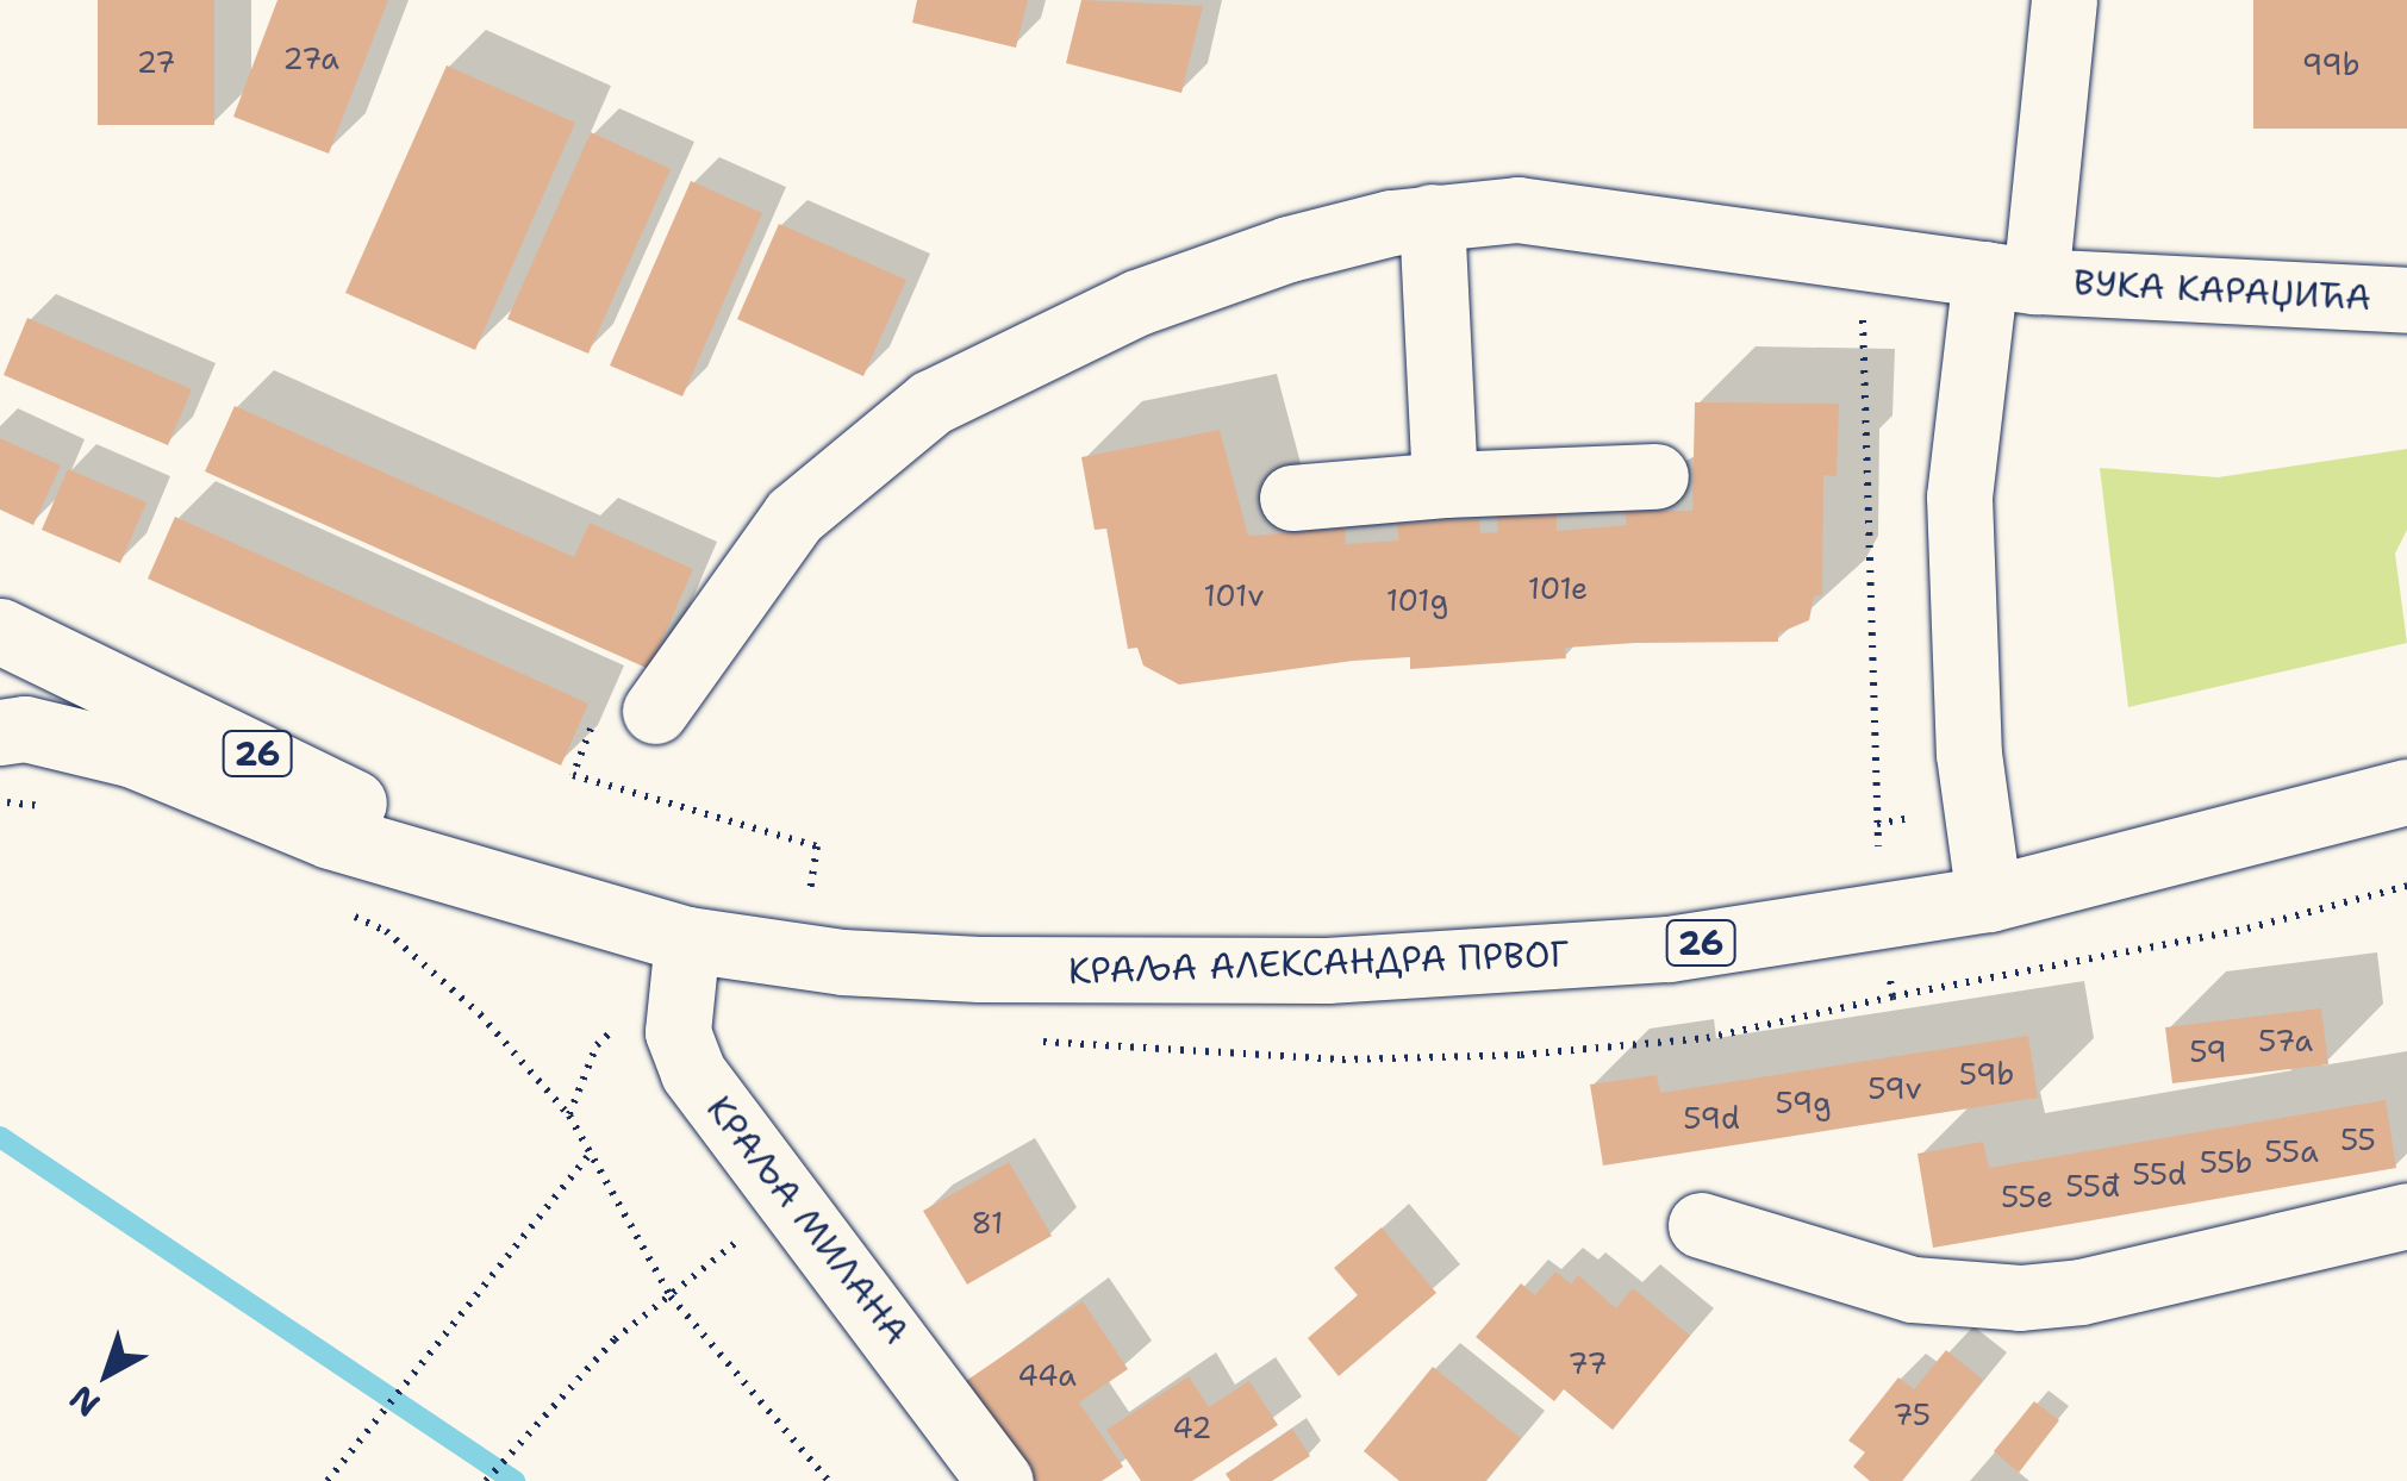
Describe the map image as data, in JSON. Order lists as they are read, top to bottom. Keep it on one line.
{"streets":{"street":["ВУКА КАРАЏИЋА","26","КРАЉА АЛЕКСАНДРА ПРВОГ","КРАЉА МИЛАНА"]},"crossings":[["ВУКА КАРАЏИЋА","КРАЉА АЛЕКСАНДРА ПРВОГ"],["КРАЉА АЛЕКСАНДРА ПРВОГ","КРАЉА МИЛАНА"]],"house_numbers":["27a","27","99b","101e","101v","101g","57a","59","59b","59v","59g","59d","55","55a","55b","55d","55đ","55e","81","77","44a","75","42"],"north":"bottom left"}
